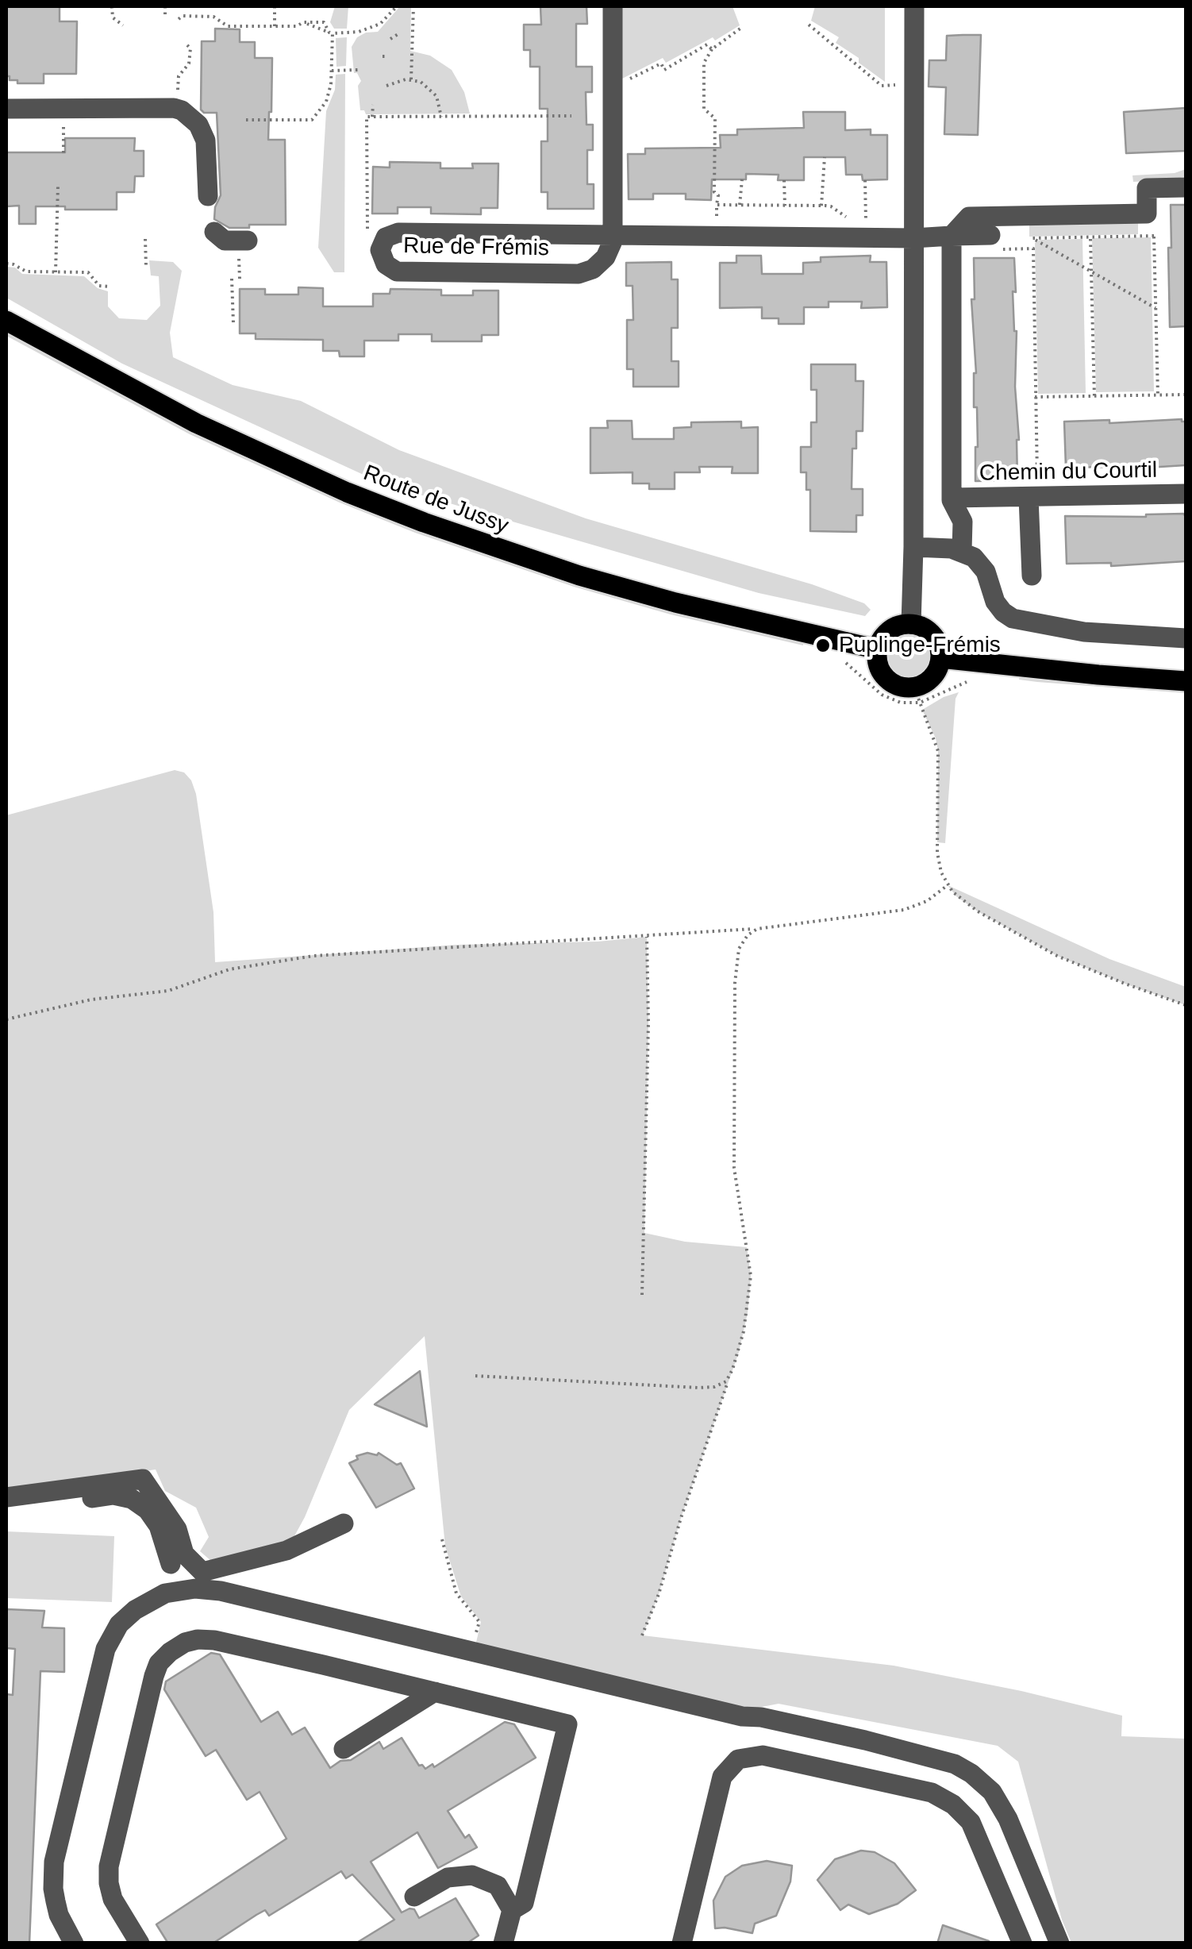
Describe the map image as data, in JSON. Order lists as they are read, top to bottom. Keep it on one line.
{"streets":{"main road":["Route de Jussy"],"street":["Rue de Frémis","Chemin du Courtil"]},"places":["Puplinge-Frémis"]}
